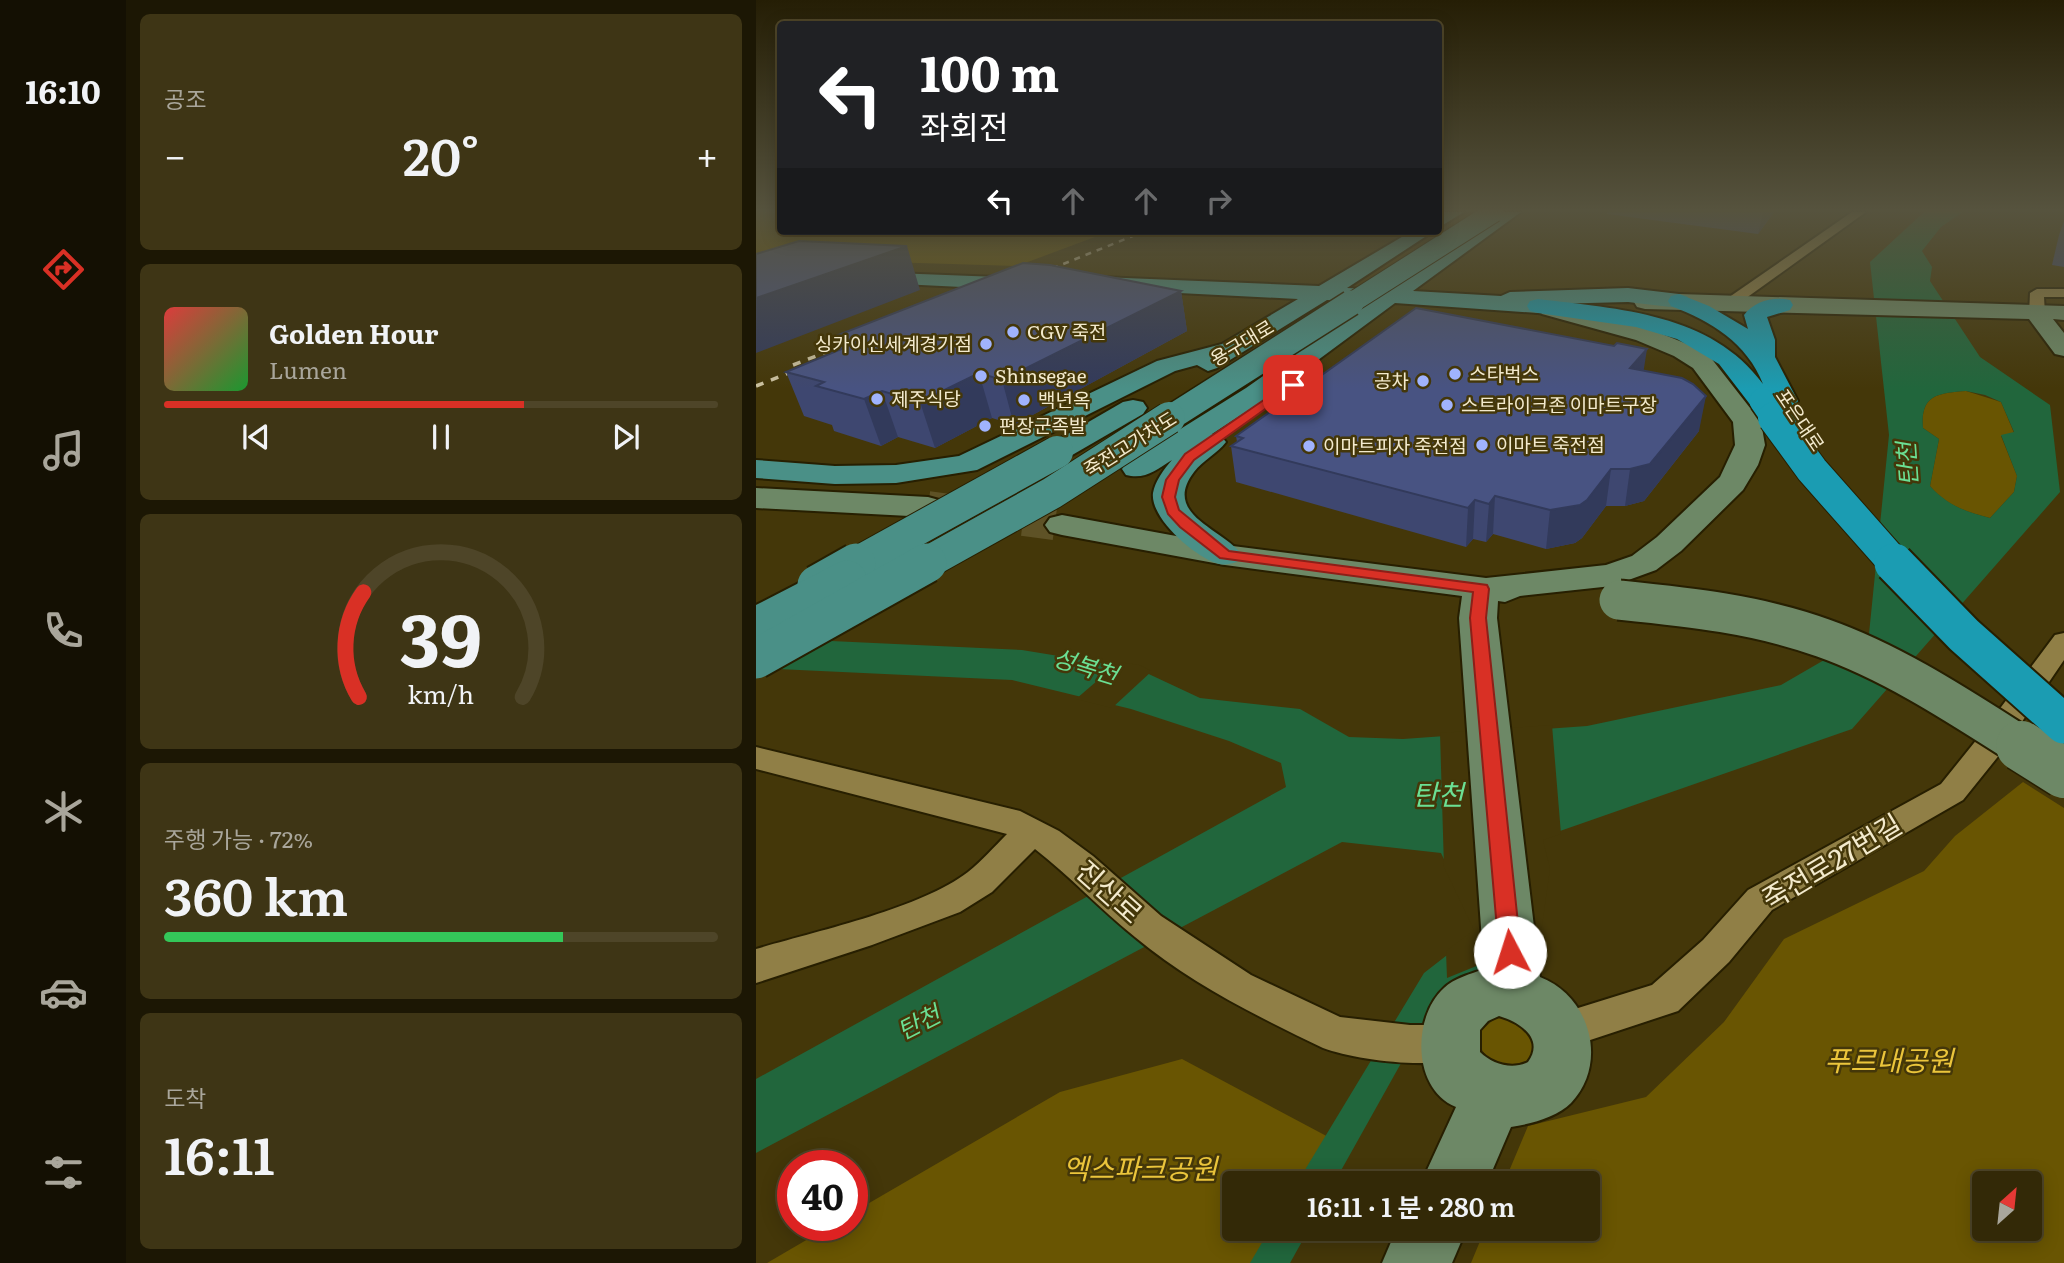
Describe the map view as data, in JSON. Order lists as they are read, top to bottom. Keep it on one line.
{"streets":{"highway":["포은대로"],"main road":["용구대로","죽전고가차도"],"street":["죽전로27번길","진산로"]},"crossings":[["용구대로","포은대로"]],"water":["탄천","성복천"],"parks":["푸르내공원","엑스파크공원"],"places":["CGV 죽전","싱카이신세계경기점","스타벅스","Shinsegae","공차","제주식당","백년옥","스트라이크존 이마트구장","편장군족발","이마트 죽전점","이마트피자 죽전점"],"north":"top right","page":{"tabs":"16:10","tile":["공조",["주행 가능 · 72%","360 km"],["도착","16:11"]],"turn":["100 m","좌회전"],"heat":["−","20°","+"],"song":["Golden Hour","Lumen"],"limit":"40","trip":"16:11 · 1 분 · 280 m","gauge":["39","km/h"]}}
